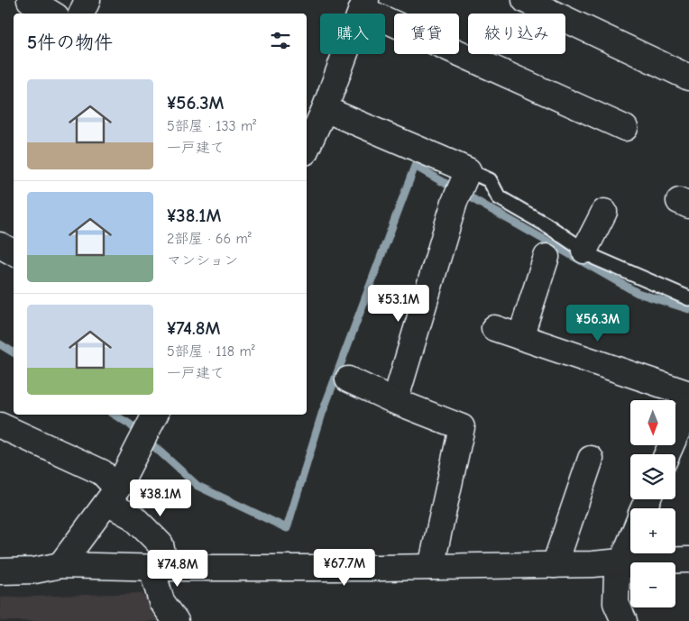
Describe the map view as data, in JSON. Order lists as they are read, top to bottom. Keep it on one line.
{"north":"bottom","page":{"chip":["購入","賃貸","絞り込み"],"heading":"5件の物件","list":[{"name":"¥56.3M","note":"5部屋 · 133 m² · 一戸建て"},{"name":"¥38.1M","note":"2部屋 · 66 m² · マンション"},{"name":"¥74.8M","note":"5部屋 · 118 m² · 一戸建て"}],"price":["¥53.1M","¥56.3M","¥38.1M","¥67.7M","¥74.8M"],"map_buttons":["+","−"]}}
